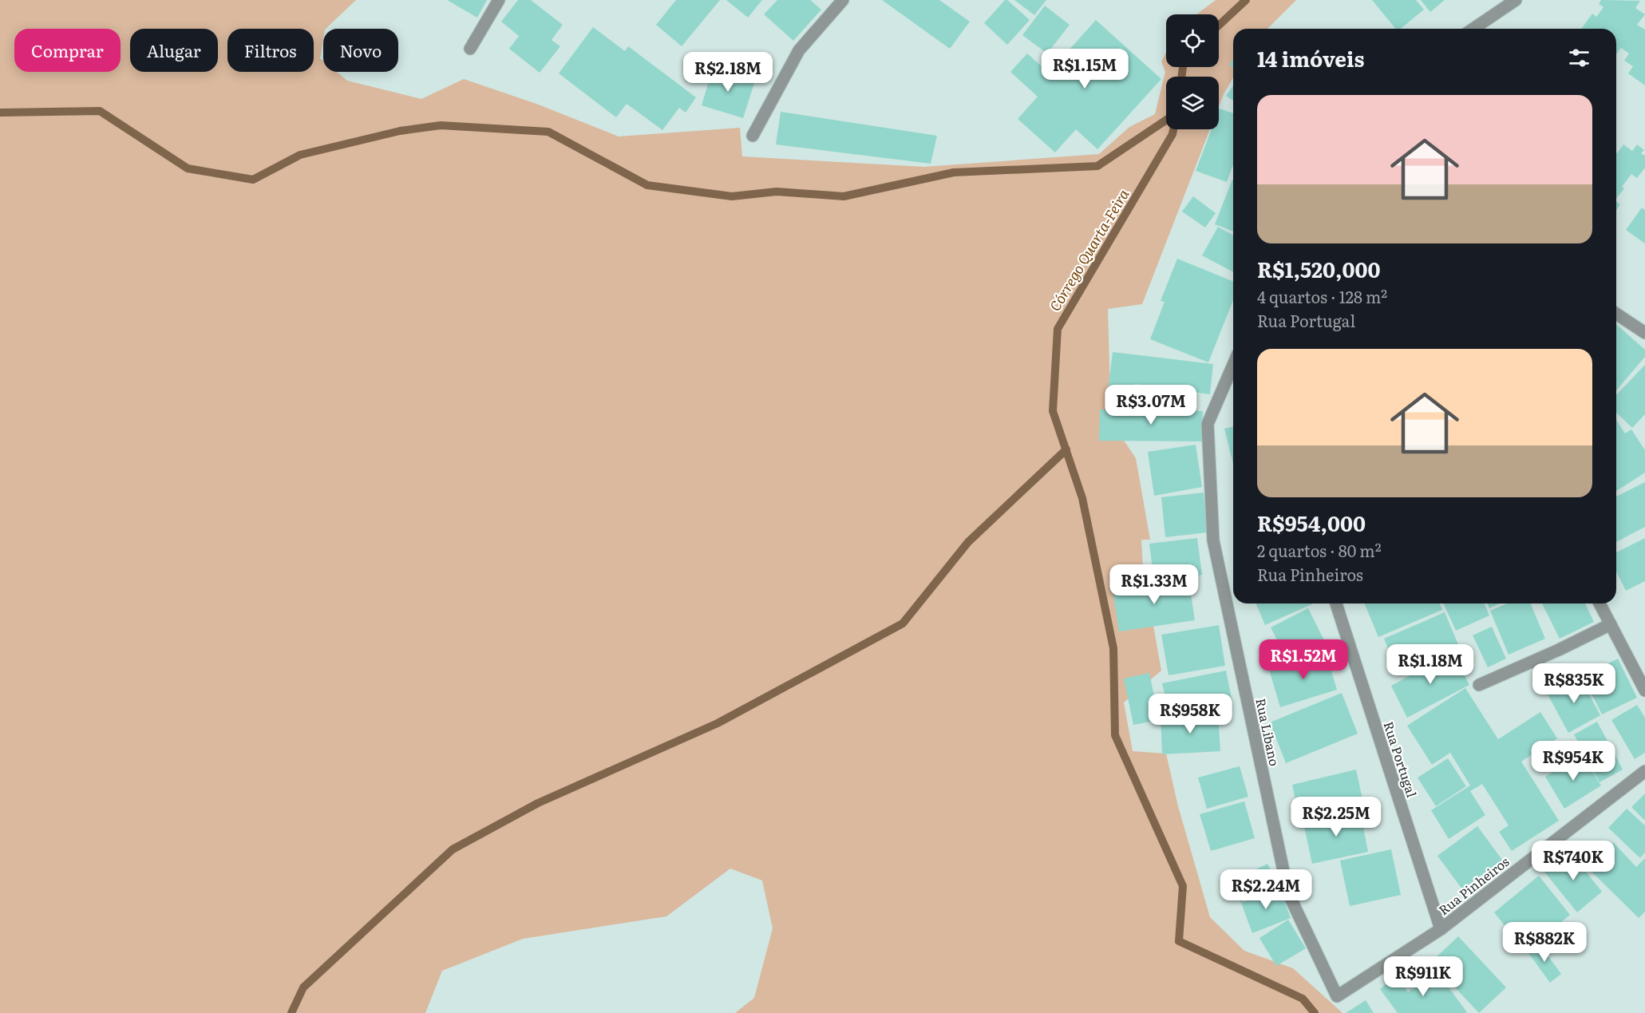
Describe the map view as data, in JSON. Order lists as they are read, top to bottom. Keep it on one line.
{"streets":{"street":["Rua Libano","Rua Portugal","Rua Pinheiros"]},"crossings":[["Rua Libano","Rua Pinheiros"],["Rua Portugal","Rua Pinheiros"]],"water":["Córrego Quarta-Feira"],"page":{"chip":["Comprar","Alugar","Filtros","Novo"],"heading":"14 imóveis","price":["R$1.15M","R$2.18M","R$3.07M","R$1.33M","R$1.52M","R$1.18M","R$835K","R$958K","R$954K","R$2.25M","R$740K","R$2.24M","R$882K","R$911K"],"list":[{"name":"R$1,520,000","note":"4 quartos · 128 m² · Rua Portugal"},{"name":"R$954,000","note":"2 quartos · 80 m² · Rua Pinheiros"}]}}
